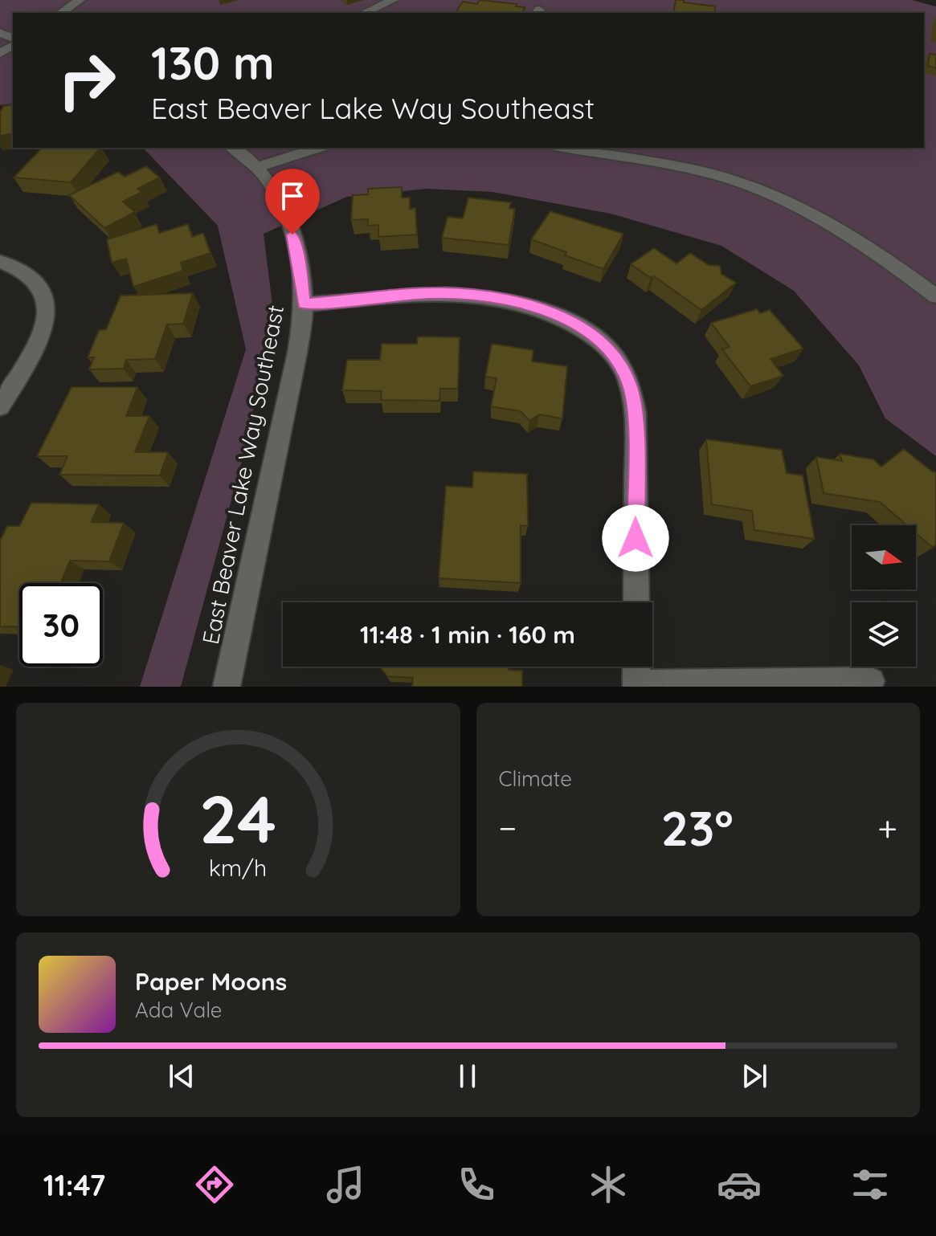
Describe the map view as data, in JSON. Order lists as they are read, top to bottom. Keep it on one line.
{"streets":{"street":["East Beaver Lake Way Southeast"]},"north":"right","page":{"turn":["130 m","East Beaver Lake Way Southeast"],"limit":"30","trip":"11:48 · 1 min · 160 m","tile":"Climate","heat":["−","23°","+"],"song":["Paper Moons","Ada Vale"],"tabs":"11:47","gauge":["24","km/h"]}}
